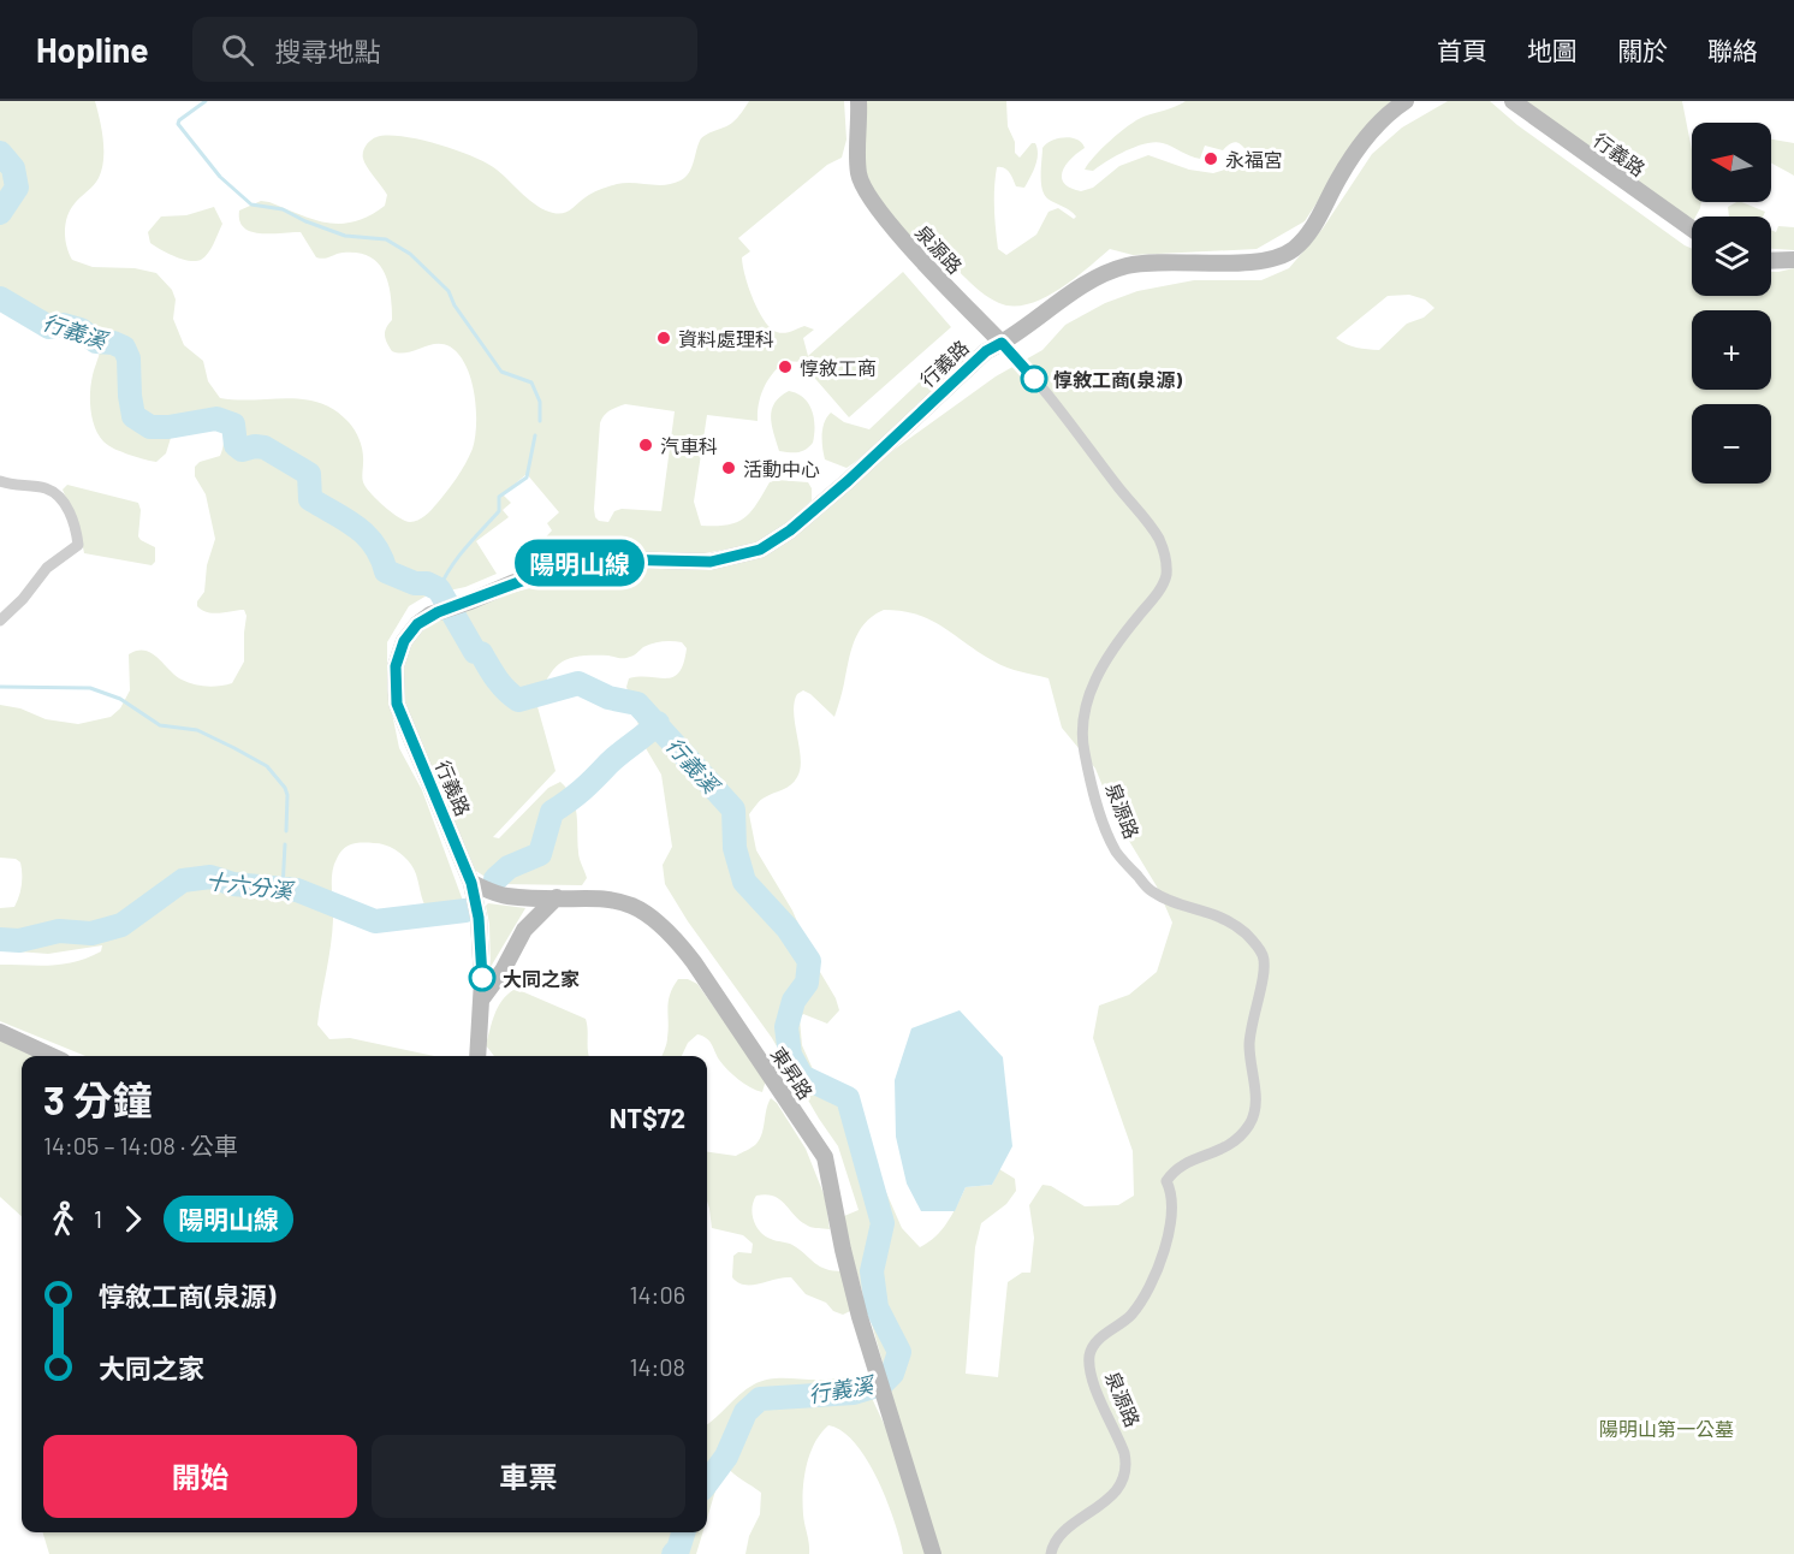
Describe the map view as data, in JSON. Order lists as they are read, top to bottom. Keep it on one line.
{"streets":{"street":["行義路","泉源路","東昇路"]},"crossings":[["行義路","泉源路"],["行義路","東昇路"]],"water":["行義溪","十六分溪"],"parks":["陽明山第一公墓"],"places":["永福宮","資料處理科","惇敘工商","惇敘工商(泉源)","汽車科","活動中心","大同之家"],"lines":["bus line 陽明山線"],"north":"left","page":{"header":"Hopline","search":"搜尋地點","nav":["首頁","地圖","關於","聯絡"],"on_map":"陽明山線","map_buttons":["+","−"],"heading":["3 分鐘","14:05 – 14:08 · 公車","NT$72"],"legs":["1","陽明山線"],"list":[{"name":"惇敘工商(泉源)","value":"14:06"},{"name":"大同之家","value":"14:08"}],"buttons":["開始","車票"]}}
